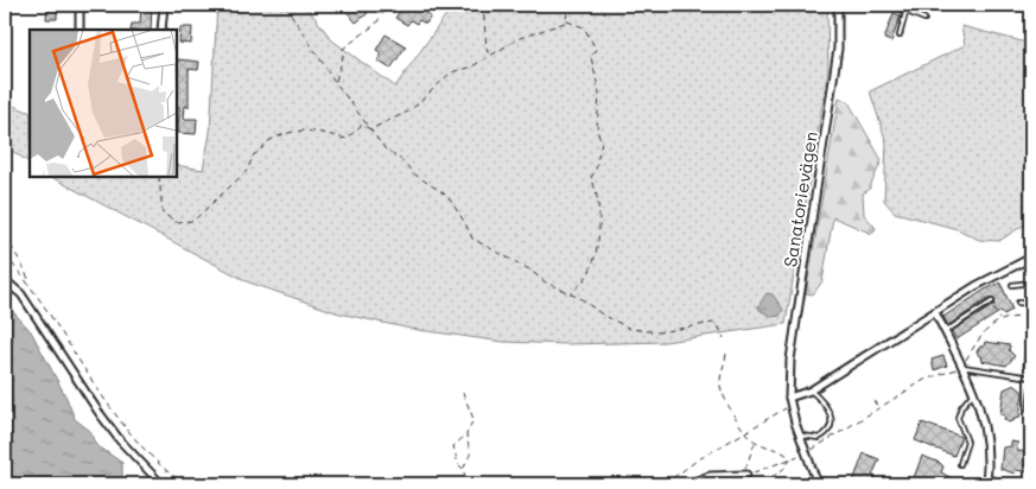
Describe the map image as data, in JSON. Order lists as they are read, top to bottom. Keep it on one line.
{"streets":{"street":["Sanatorievägen"]}}
